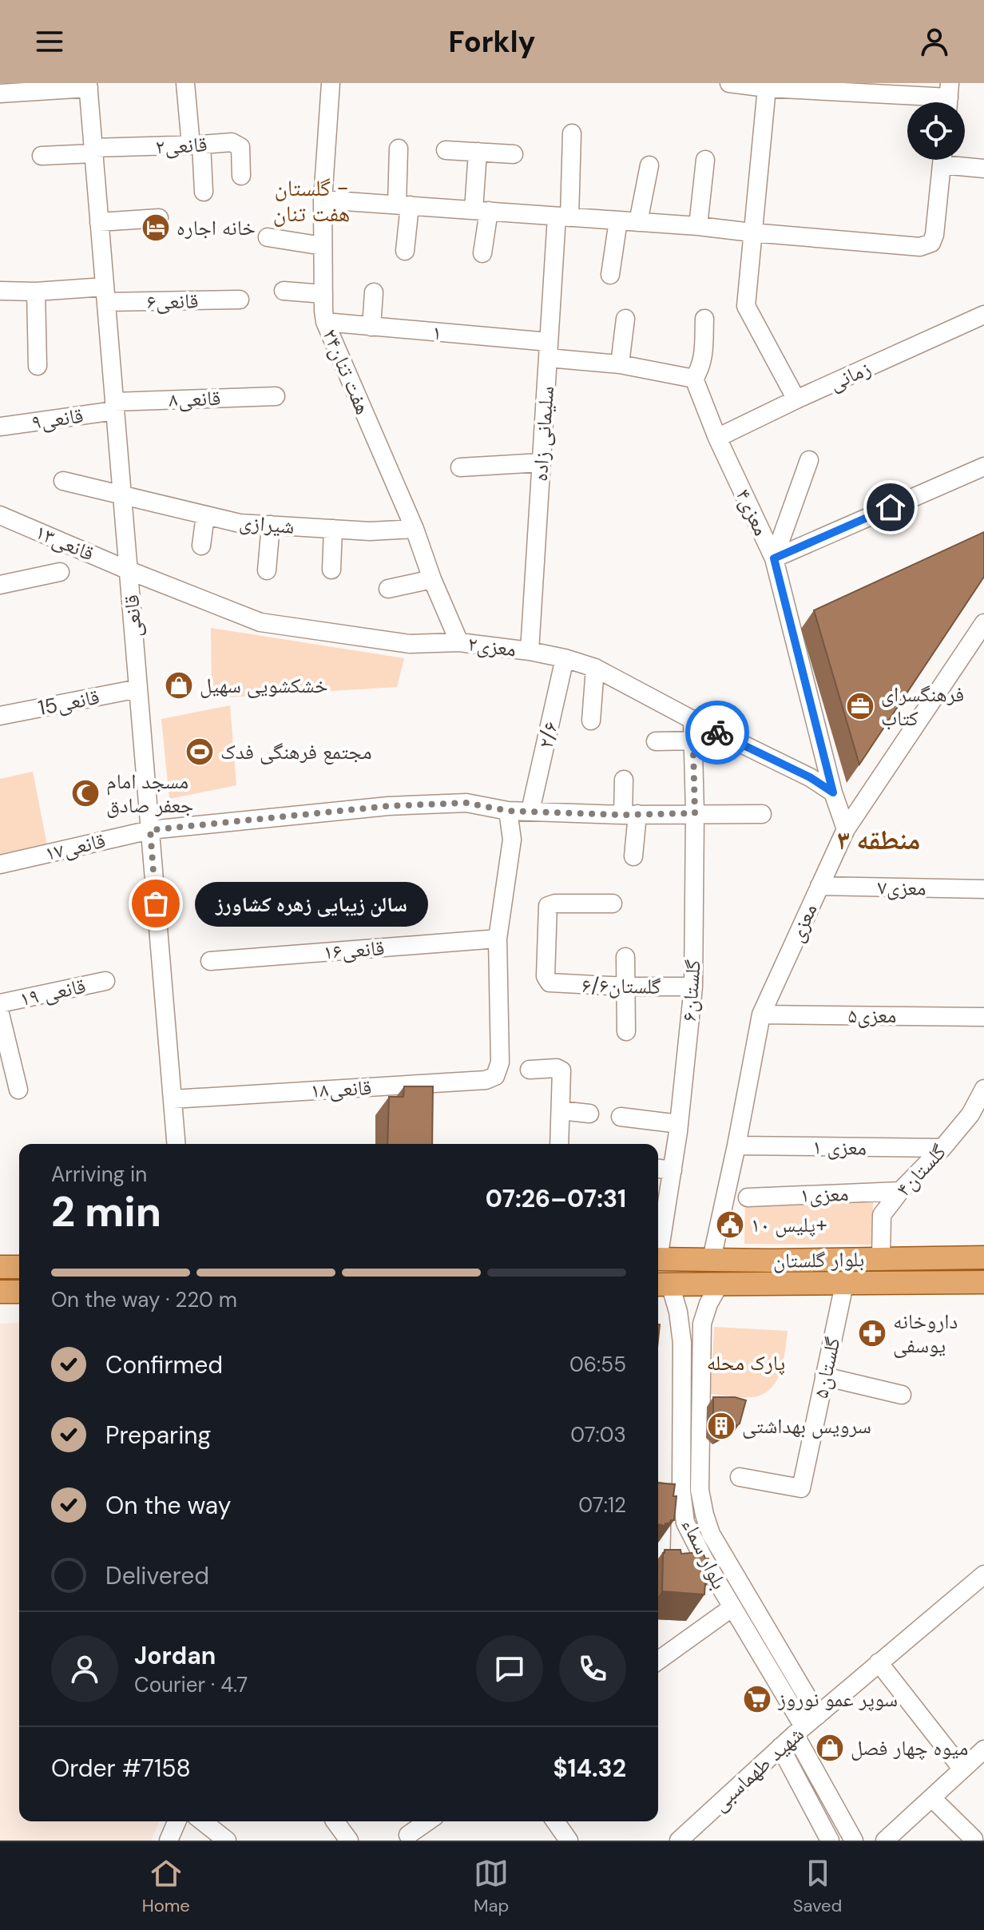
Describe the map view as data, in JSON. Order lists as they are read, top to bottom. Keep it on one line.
{"streets":{"main road":["بلوار گلستان"],"street":["۲قانعی","۶قانعی","۱","هفت تنان۲۴","زمانی","۸قانعی","۹قانعی","سلیمانی زاده","۴معزی","شیرازی","۱۳قانعی","قانعی","۲معزی","15قانعی","۲/۶","۱۷قانعی","۷معزی","معزی","۱۶قانعی","۶/۶گلستان","گلستان۶","قانعی ۱۹","۵معزی","۱۸قانعی","معزی ۱","گلستان۴","۱معزی","گلستان۵","بلوار سماء","شهید طهماسبی"]},"crossings":[["۲قانعی","قانعی"],["۶قانعی","قانعی"],["۱","هفت تنان۲۴"],["۱","سلیمانی زاده"],["هفت تنان۲۴","شیرازی"],["هفت تنان۲۴","۲معزی"],["زمانی","۴معزی"],["۸قانعی","۹قانعی"],["۸قانعی","قانعی"],["۹قانعی","قانعی"],["سلیمانی زاده","۲معزی"],["۴معزی","۲معزی"],["۴معزی","معزی"],["شیرازی","قانعی"],["۱۳قانعی","قانعی"],["۱۳قانعی","۲معزی"],["قانعی","۲معزی"],["قانعی","15قانعی"],["قانعی","۱۷قانعی"],["قانعی","۱۸قانعی"],["۲معزی","۲/۶"],["۲معزی","گلستان۶"],["۲/۶","۱۷قانعی"],["۱۷قانعی","گلستان۶"],["۷معزی","معزی"],["معزی","۵معزی"],["معزی","معزی ۱"],["معزی","بلوار گلستان"],["۱۶قانعی","۱۸قانعی"],["۶/۶گلستان","گلستان۶"],["معزی ۱","گلستان۴"],["گلستان۴","۱معزی"],["گلستان۴","بلوار گلستان"],["بلوار گلستان","گلستان۵"],["بلوار گلستان","بلوار سماء"],["بلوار سماء","شهید طهماسبی"]],"districts":["گلستان - هفت تنان","منطقه ۳"],"parks":["پارک محله"],"places":{"hotel":["خانه اجاره"],"shop":["خشکشویی سهیل","میوه چهار فصل"],"office":["فرهنگسرای کتاب"],"sports":["مجتمع فرهنگی فدک"],"mosque":["مسجد امام جعفر صادق"],"other":["سالن زیبایی زهره کشاورز"],"public building":["پلیس ۱۰+"],"pharmacy":["داروخانه یوسفی"],"building":["سرویس بهداشتی"],"supermarket":["سوپر عمو نوروز"]},"page":{"header":"Forkly","bubble":"سالن زیبایی زهره کشاورز","heading":["2 min","Arriving in","07:26–07:31"],"panel":["Jordan","Courier · 4.7","Order #7158","$14.32"],"bar":"On the way · 220 m","list":[["Confirmed","06:55"],["Preparing","07:03"],["On the way","07:12"],"Delivered"],"tabs":["Home","Map","Saved"]}}
